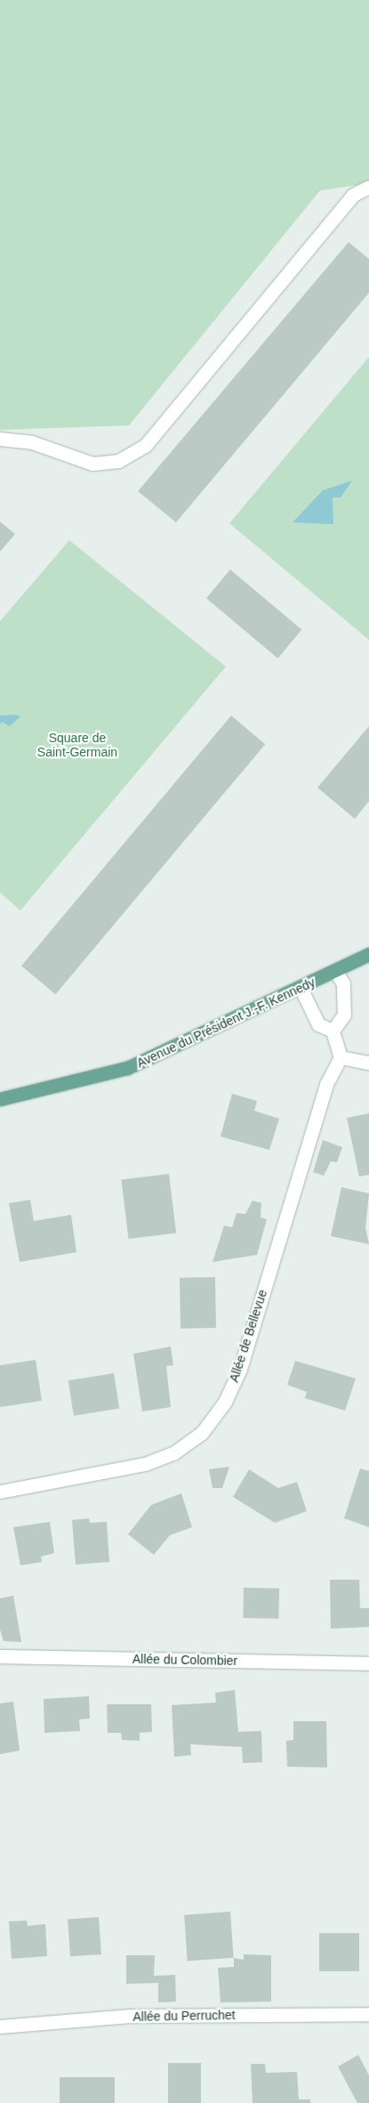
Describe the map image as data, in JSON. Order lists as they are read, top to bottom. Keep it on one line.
{"streets":{"main road":["Avenue du Président J.-F. Kennedy"],"street":["Allée de Bellevue","Allée du Colombier","Allée du Perruchet"]},"parks":["Square de Saint-Germain"]}
